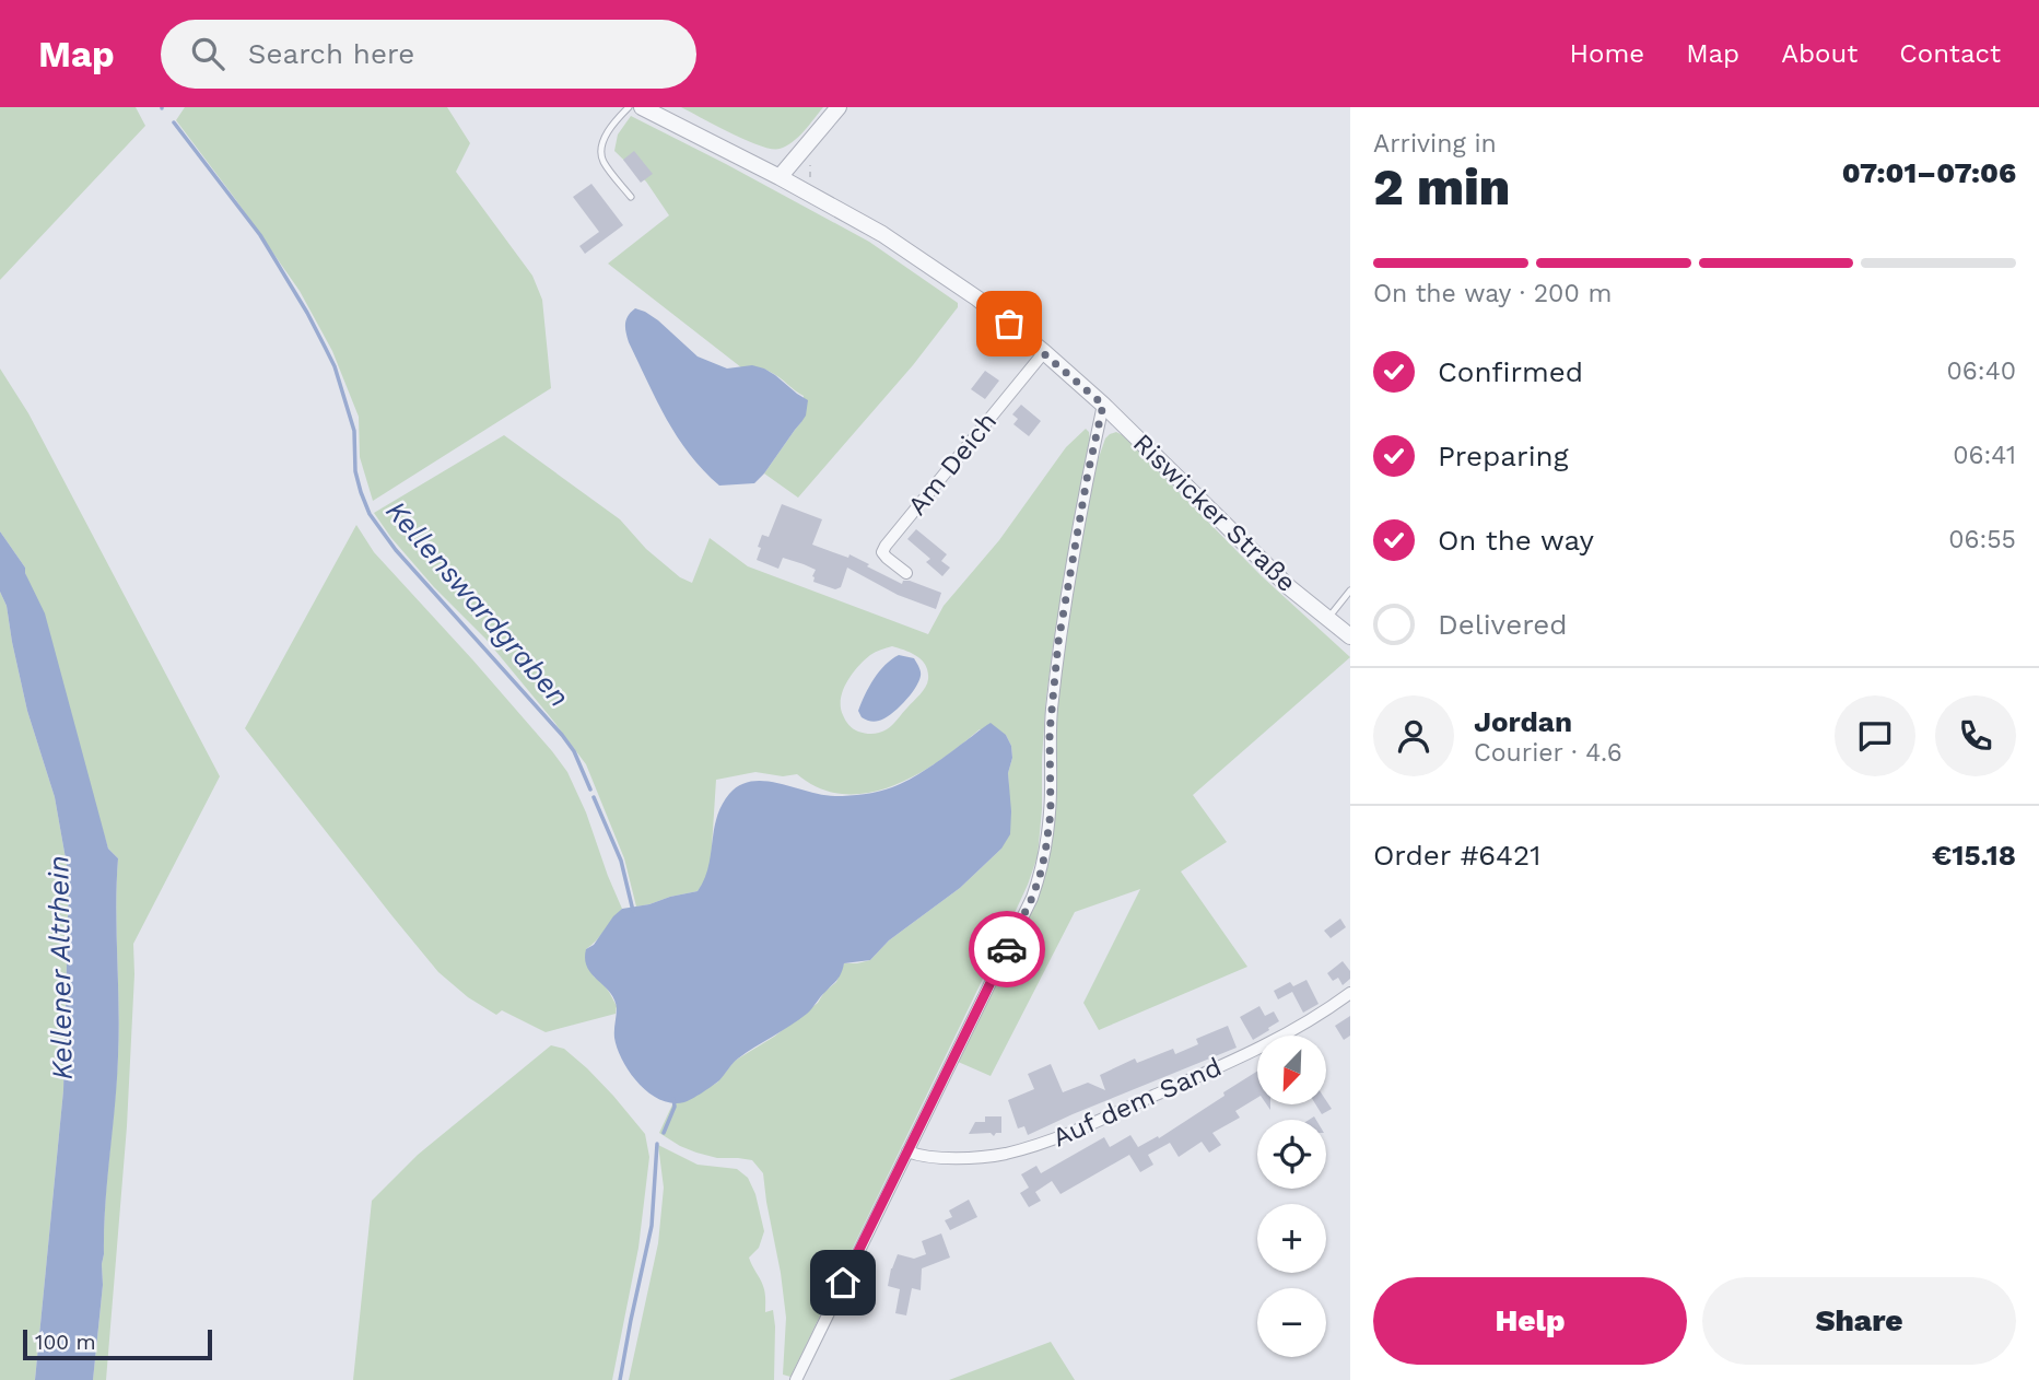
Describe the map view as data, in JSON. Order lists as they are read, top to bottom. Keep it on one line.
{"streets":{"street":["Am Deich","Riswicker Straße","Auf dem Sand"]},"crossings":[["Am Deich","Riswicker Straße"]],"water":["Kellenswardgraben","Kellener Altrhein"],"scale_bar":"100 m","north":"bottom left","page":{"header":"Map","search":"Search here","nav":["Home","Map","About","Contact"],"heading":["2 min","Arriving in","07:01–07:06"],"panel":["Jordan","Courier · 4.6","Order #6421","€15.18"],"bar":"On the way · 200 m","list":[["Confirmed","06:40"],["Preparing","06:41"],["On the way","06:55"],"Delivered"],"map_buttons":["+","−"],"buttons":["Help","Share"],"scale":"100 m"}}
